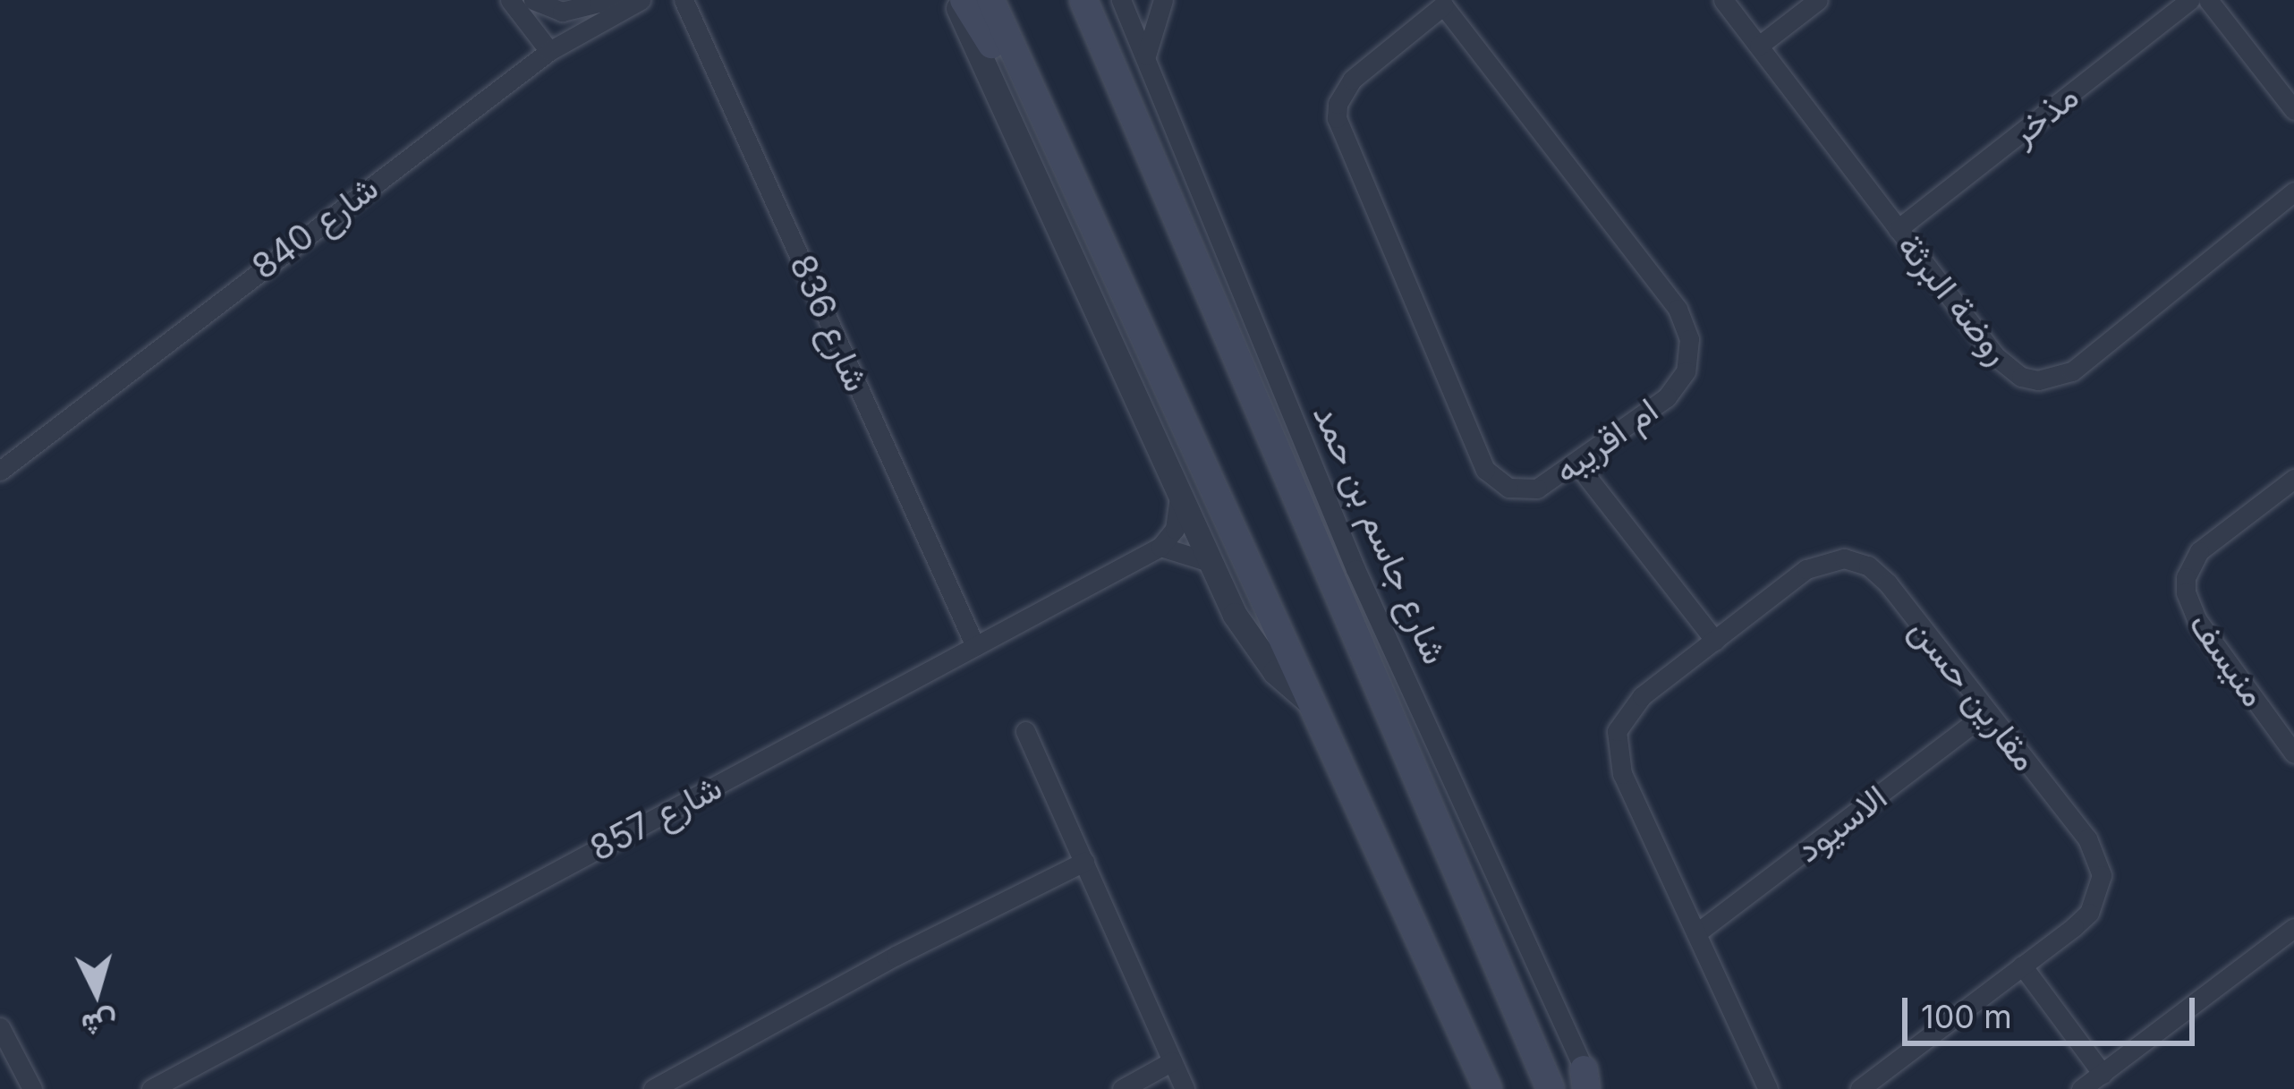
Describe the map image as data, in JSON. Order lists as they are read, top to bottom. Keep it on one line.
{"streets":{"main road":["شارع جاسم بن حمد"],"street":["مذخر","شارع 840","روضة البرثة","شارع 836","ام اقريبه","منيسف","مقارين حسن","شارع 857","الاسيود"]},"crossings":[["مذخر","روضة البرثة"],["شارع 836","شارع 857"],["مقارين حسن","الاسيود"]],"scale_bar":"100 m","north":"bottom"}
